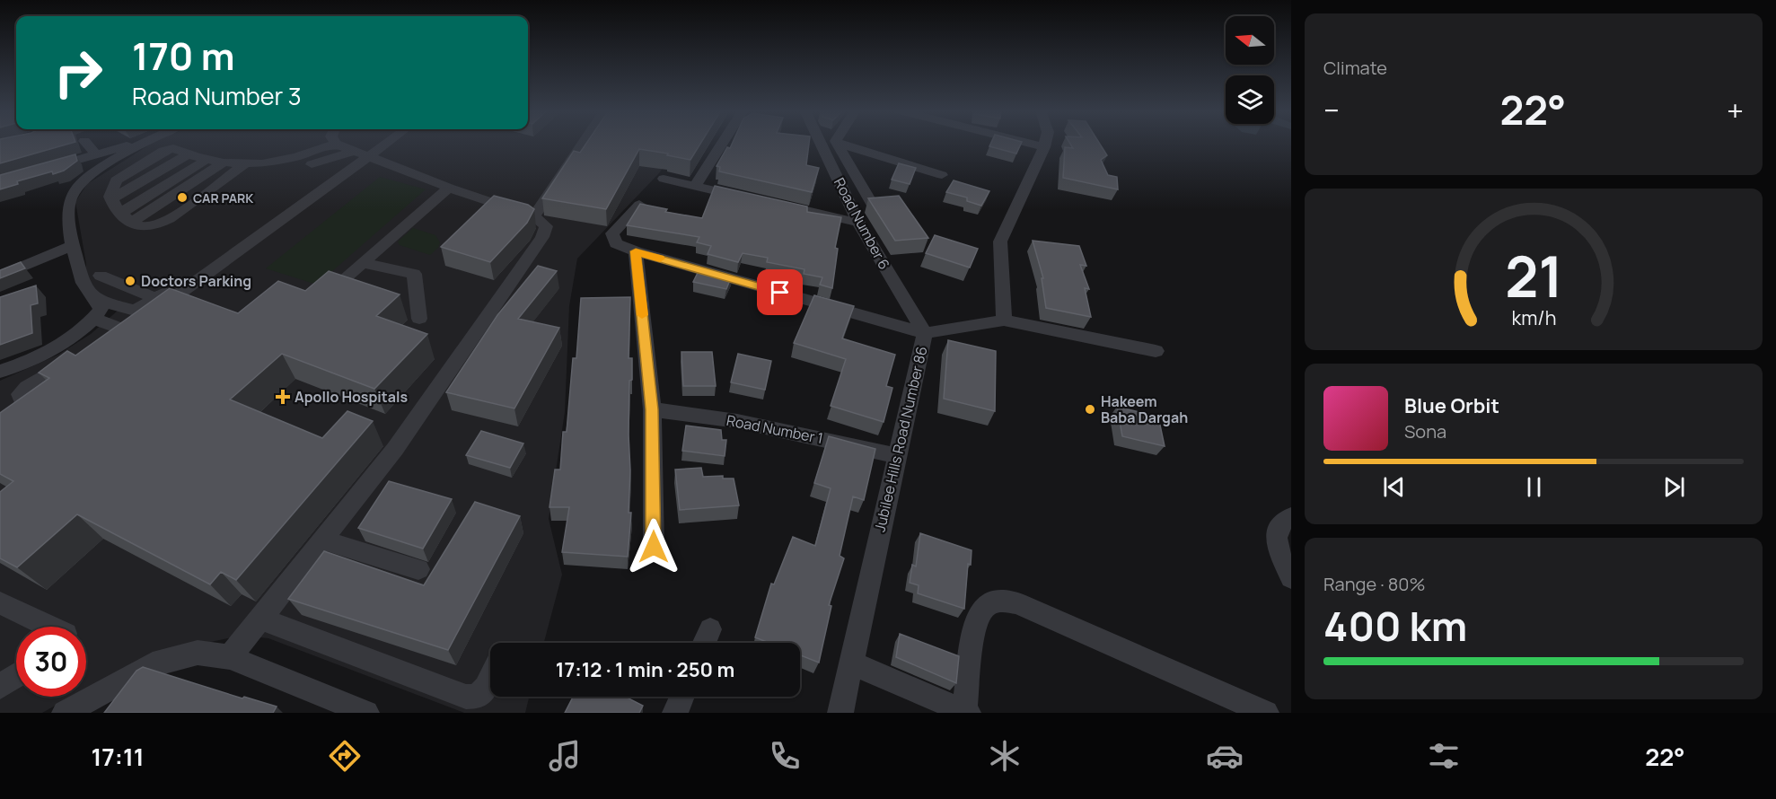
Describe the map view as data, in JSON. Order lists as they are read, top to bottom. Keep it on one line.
{"streets":{"street":["Road Number 6","Road Number 1","Jubilee Hills Road Number 86"]},"crossings":[["Road Number 6","Jubilee Hills Road Number 86"],["Road Number 1","Jubilee Hills Road Number 86"]],"places":{"other":["CAR PARK","Doctors Parking","Hakeem Baba Dargah"],"health":["Apollo Hospitals"]},"north":"left","page":{"tile":["Climate",["Range · 80%","400 km"]],"turn":["170 m","Road Number 3"],"heat":["−","22°","+"],"song":["Blue Orbit","Sona"],"limit":"30","trip":"17:12 · 1 min · 250 m","tabs":["17:11","22°"],"gauge":["21","km/h"]}}
